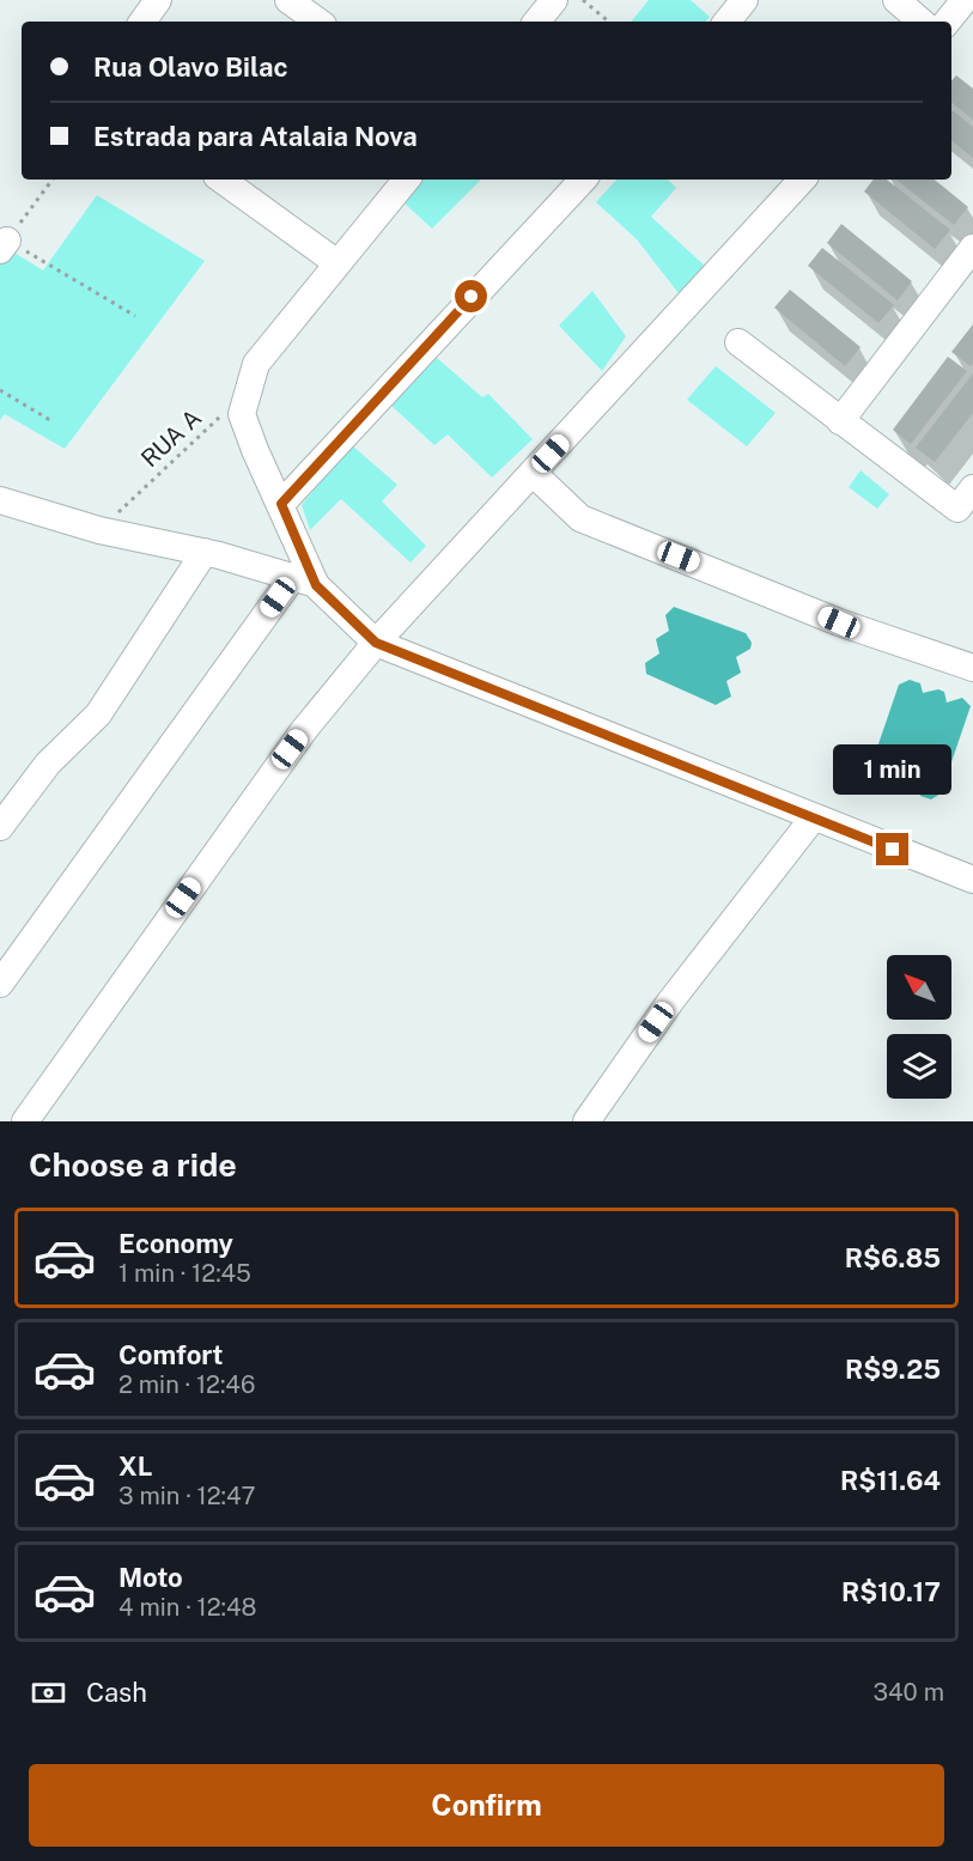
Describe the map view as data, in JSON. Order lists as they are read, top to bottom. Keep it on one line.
{"streets":{"path":["RUA A"]},"north":"top left","page":{"banner":["Rua Olavo Bilac","Estrada para Atalaia Nova"],"bubble":"1 min","heading":"Choose a ride","list":[{"name":"Economy","note":"1 min · 12:45","value":"R$6.85"},{"name":"Comfort","note":"2 min · 12:46","value":"R$9.25"},{"name":"XL","note":"3 min · 12:47","value":"R$11.64"},{"name":"Moto","note":"4 min · 12:48","value":"R$10.17"}],"pay":["Cash","340 m"],"buttons":"Confirm"}}
